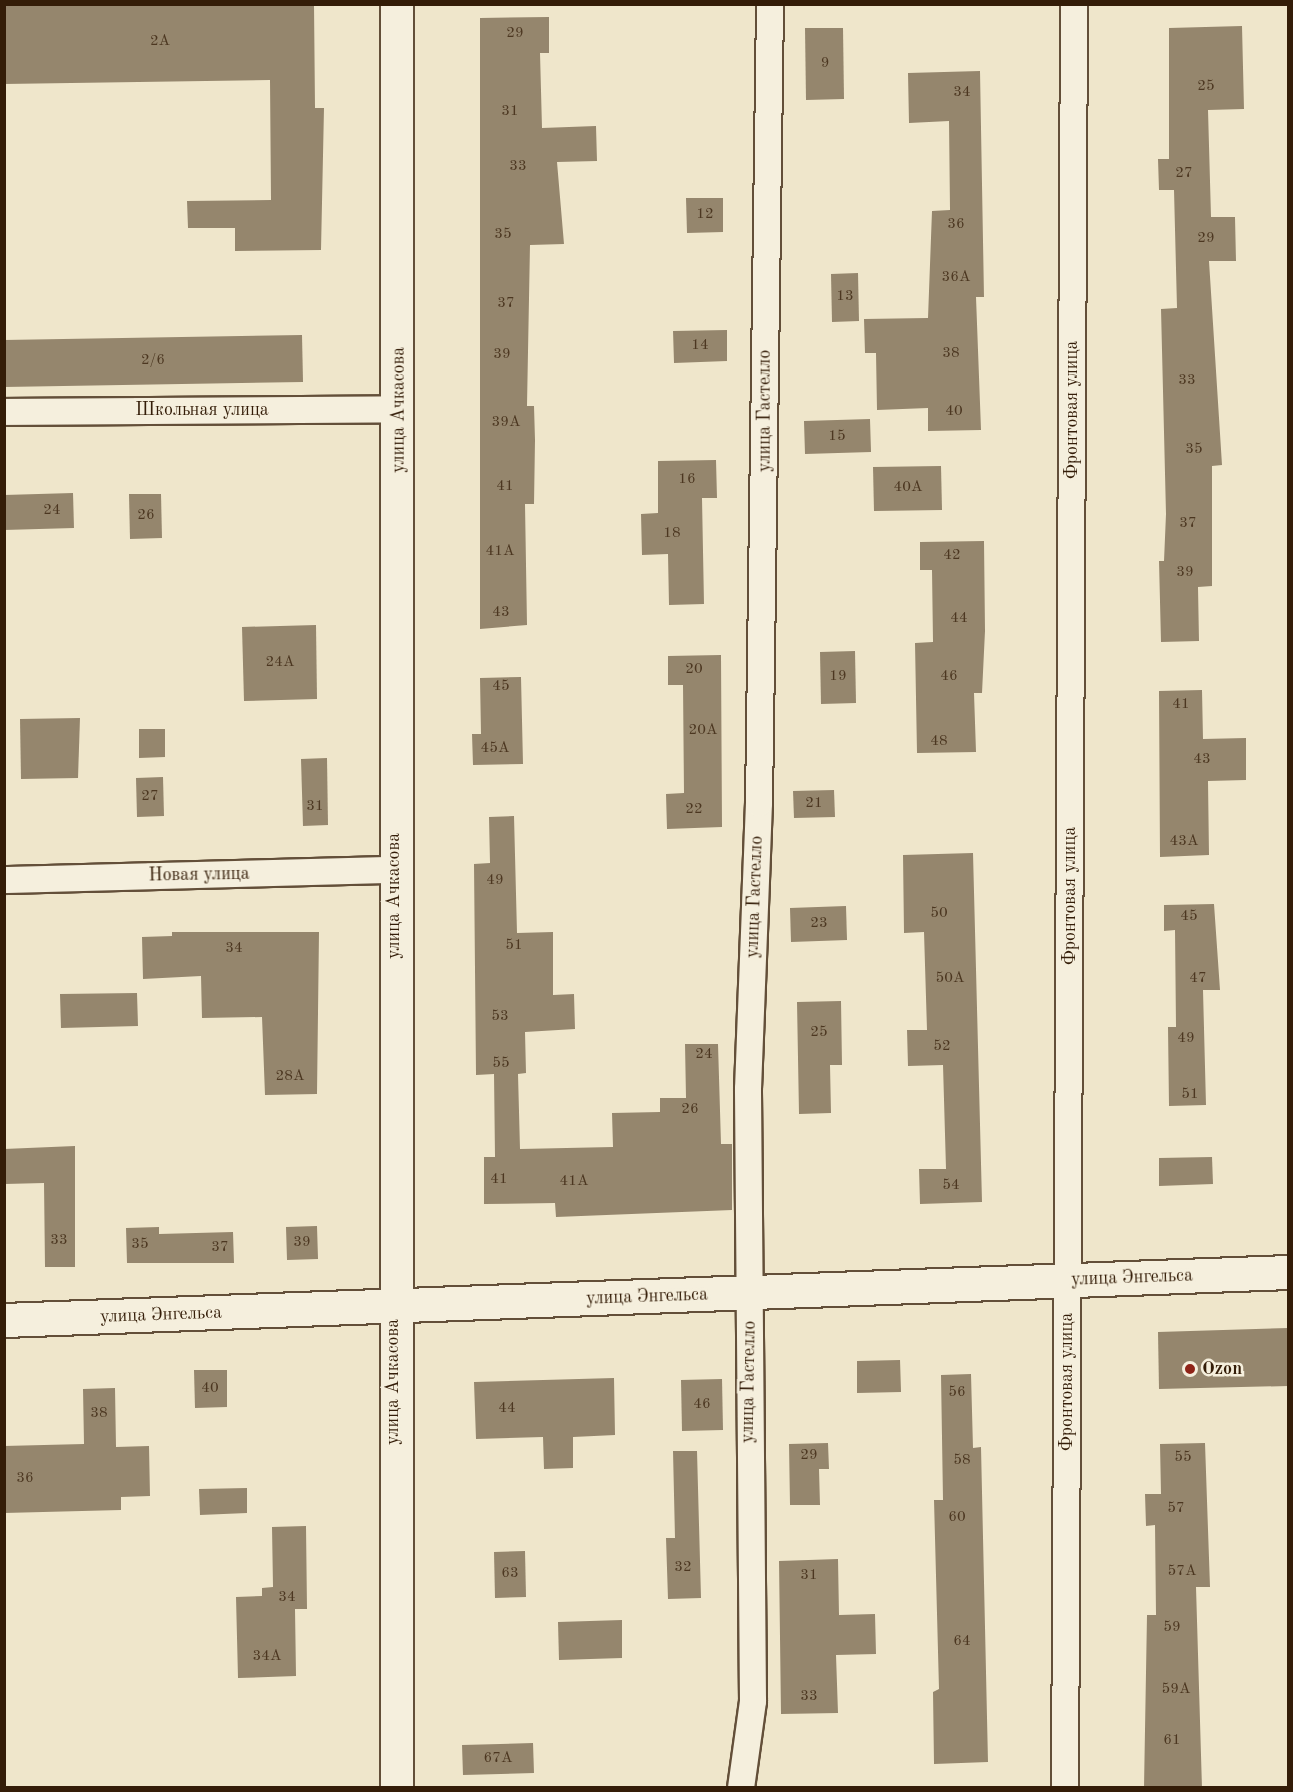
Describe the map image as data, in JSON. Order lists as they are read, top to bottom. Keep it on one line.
{"streets":{"main road":["улица Энгельса"],"street":["Школьная улица","улица Ачкасова","Фронтовая улица","улица Гастелло","Новая улица"]},"crossings":[["Школьная улица","улица Ачкасова"],["улица Ачкасова","Новая улица"],["улица Ачкасова","улица Энгельса"],["Фронтовая улица","улица Энгельса"],["улица Гастелло","улица Энгельса"]],"places":["Ozon"],"house_numbers":["29","2А","9","25","34","31","33","27","12","36","35","29","36А","13","37","14","38","39","2/6","33","40","39А","15","35","16","41","40А","24","26","37","18","41А","42","39","43","44","24А","20","19","46","45","41","20А","48","45А","43","27","21","31","22","43А","49","50","45","23","51","34","50А","47","53","25","49","52","24","55","28А","51","26","41","41А","54","33","39","35","37","40","56","46","44","38","29","55","58","36","57","60","32","57А","63","31","34","59","64","34А","59А","33","61","67А"]}
